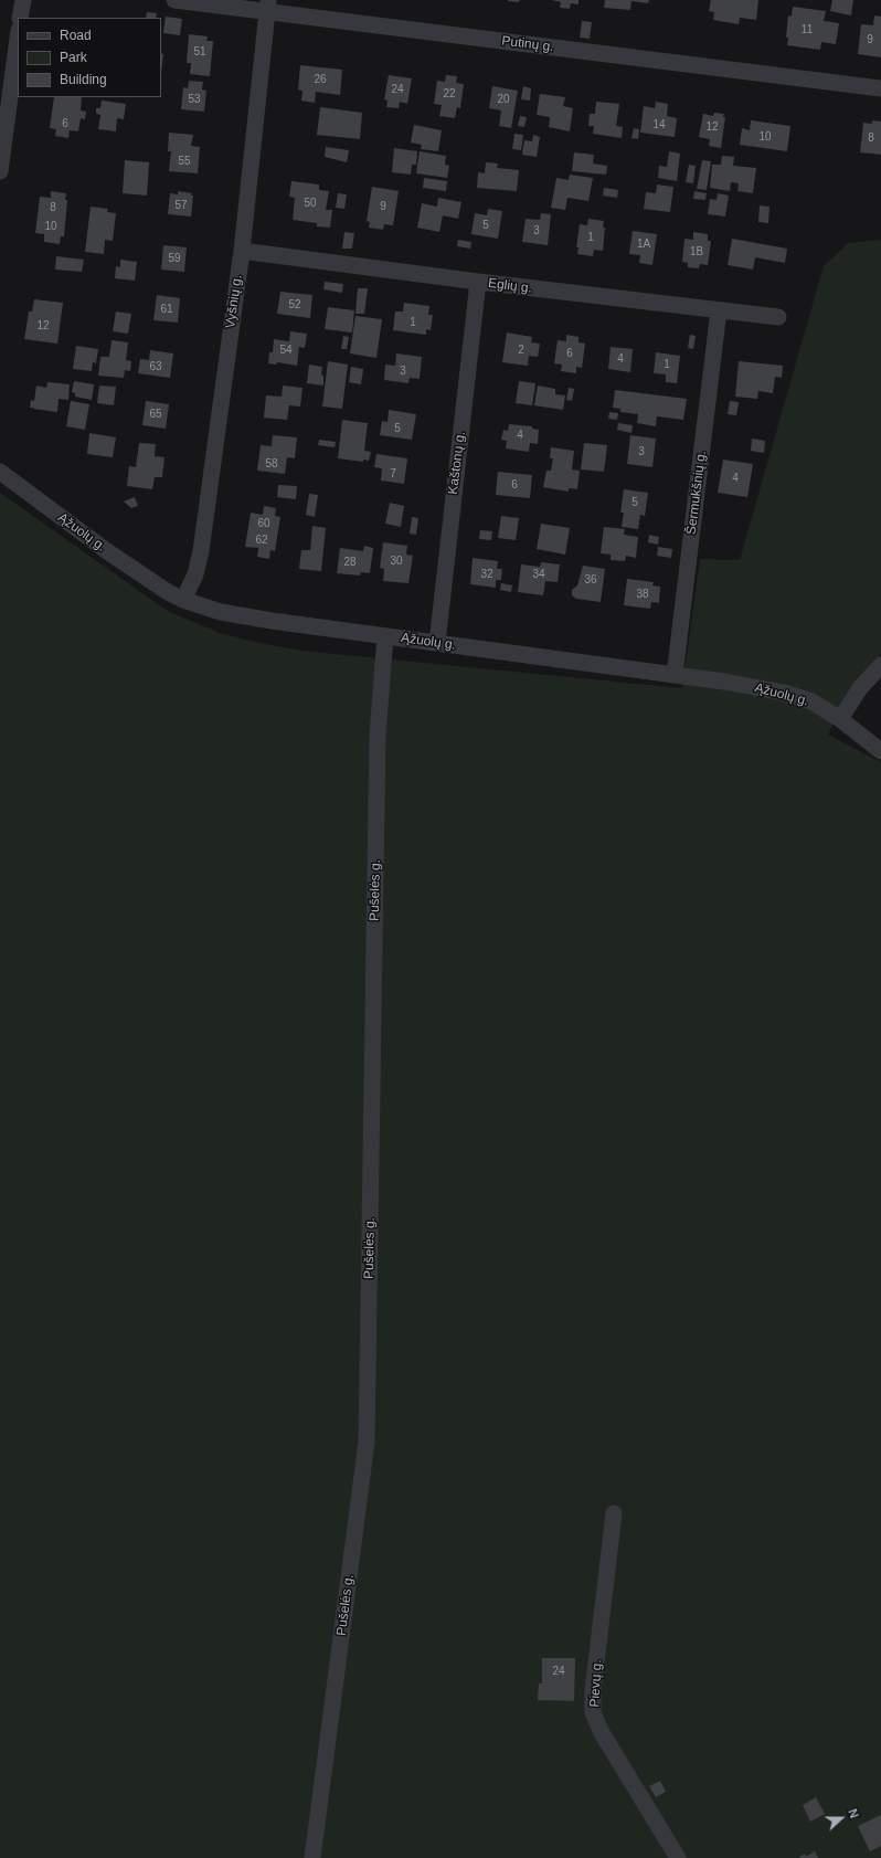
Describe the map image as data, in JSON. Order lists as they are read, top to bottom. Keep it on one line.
{"streets":{"street":["Putinų g.","Eglių g.","Vyšnių g.","Kaštonų g.","Šermukšnių g.","Ąžuolų g.","Pušelės g.","Pievų g."]},"crossings":[["Putinų g.","Vyšnių g."],["Eglių g.","Vyšnių g."],["Eglių g.","Kaštonų g."],["Eglių g.","Šermukšnių g."],["Vyšnių g.","Ąžuolų g."],["Kaštonų g.","Ąžuolų g."],["Šermukšnių g.","Ąžuolų g."],["Ąžuolų g.","Pušelės g."]],"house_numbers":["11","9","51","26","24","22","53","20","6","14","12","10","8","55","50","57","9","8","5","10","3","1","1A","1B","59","52","61","1","12","54","2","6","4","1","63","3","65","5","4","3","58","7","4","6","5","60","62","30","28","32","34","36","38","24"],"legend":["Road","Park","Building"],"north":"right"}
